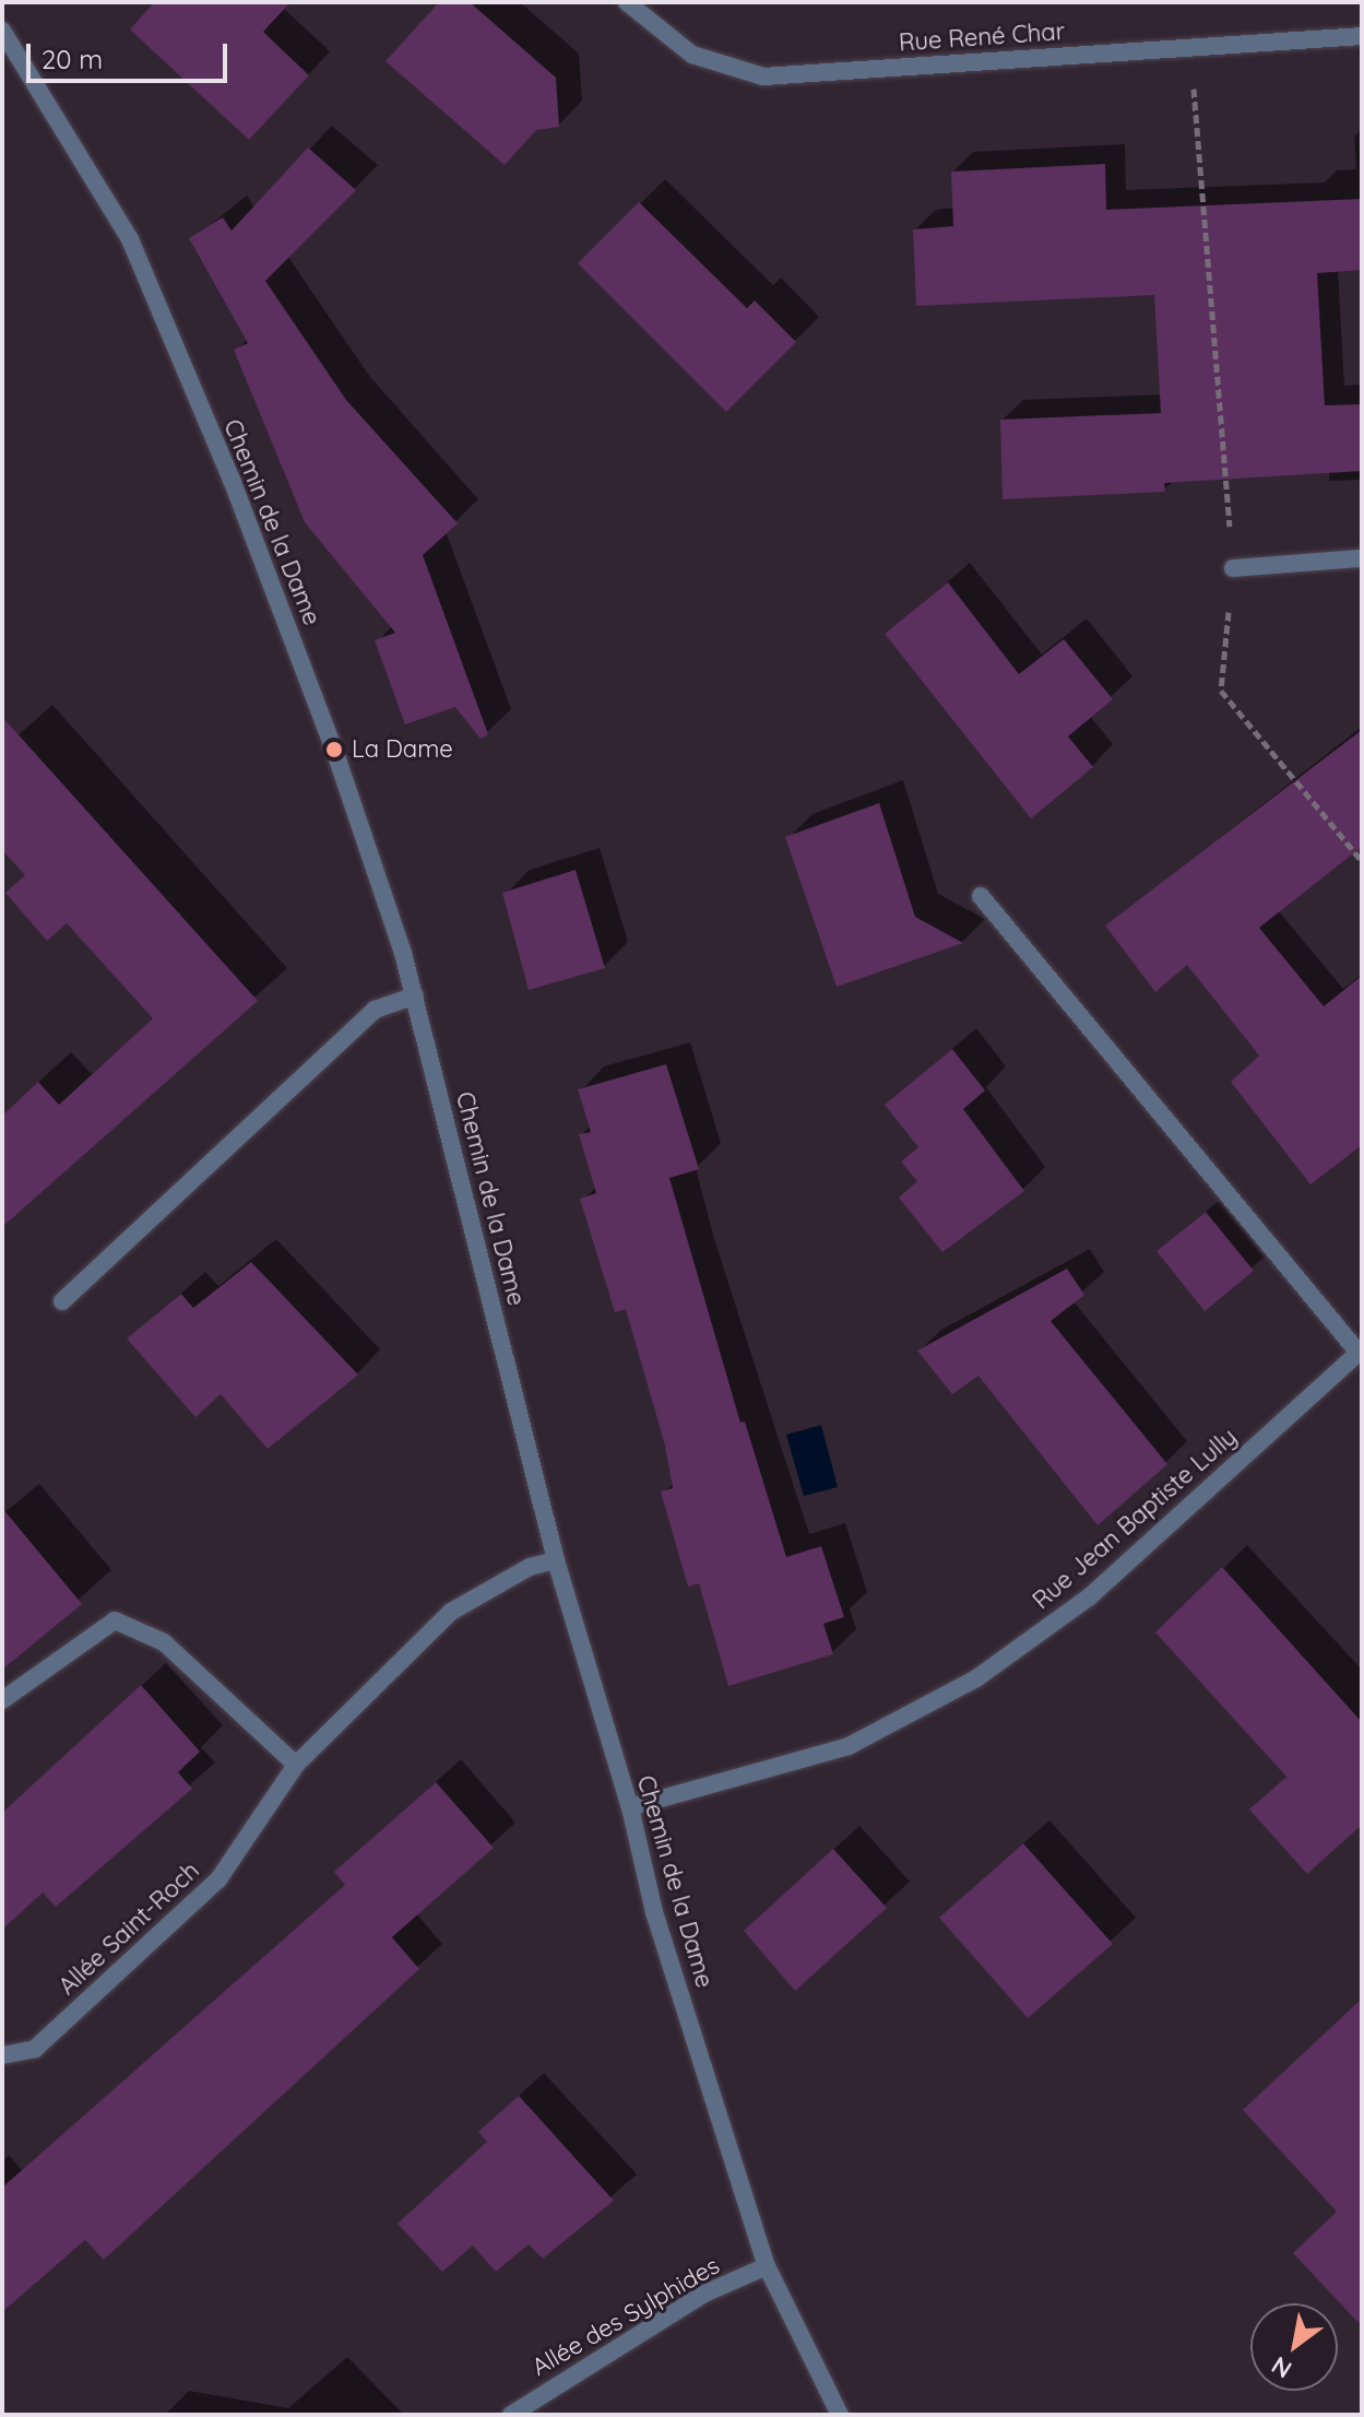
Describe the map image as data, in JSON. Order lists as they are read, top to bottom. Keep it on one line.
{"streets":{"street":["Rue René Char","Chemin de la Dame","Rue Jean Baptiste Lully","Allée Saint-Roch","Allée des Sylphides"]},"crossings":[["Chemin de la Dame","Rue Jean Baptiste Lully"],["Chemin de la Dame","Allée Saint-Roch"],["Chemin de la Dame","Allée des Sylphides"]],"places":["La Dame"],"scale_bar":"20 m","north":"bottom left"}
